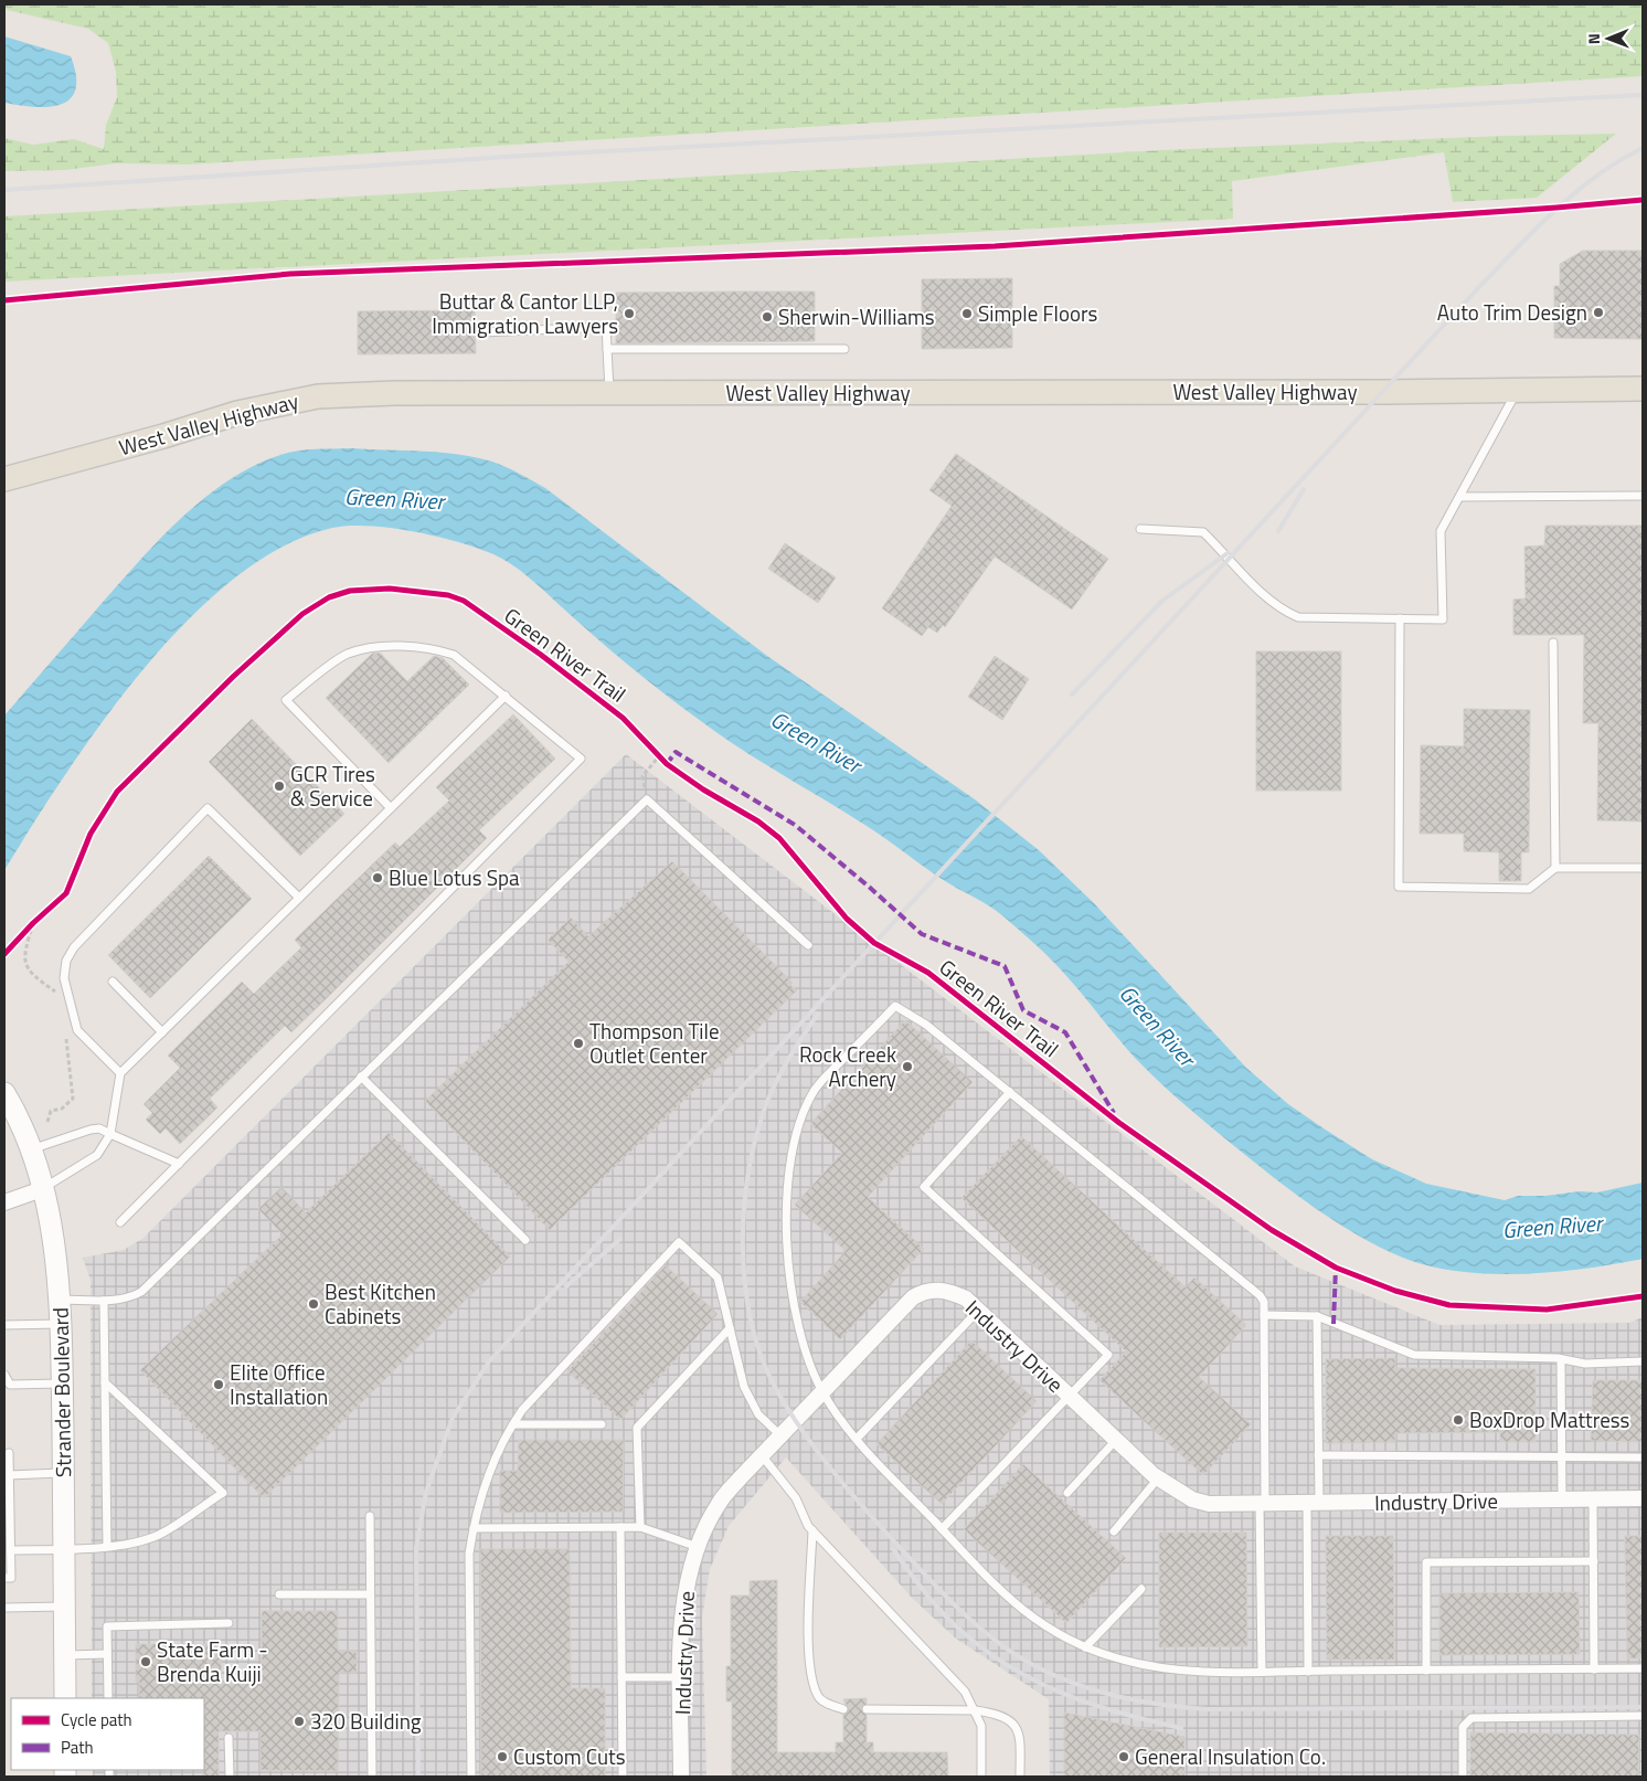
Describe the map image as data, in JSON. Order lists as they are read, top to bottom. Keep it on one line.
{"streets":{"main road":["West Valley Highway","Strander Boulevard"],"street":["Industry Drive"],"cycle path":["Green River Trail"]},"water":["Green River"],"places":["Auto Trim Design","Buttar & Cantor LLP, Immigration Lawyers","Simple Floors","Sherwin-Williams","GCR Tires & Service","Blue Lotus Spa","Thompson Tile Outlet Center","Rock Creek Archery","Best Kitchen Cabinets","Elite Office Installation","BoxDrop Mattress","State Farm - Brenda Kuiji","320 Building","Custom Cuts","General Insulation Co."],"legend":["Cycle path","Path"],"north":"left"}
